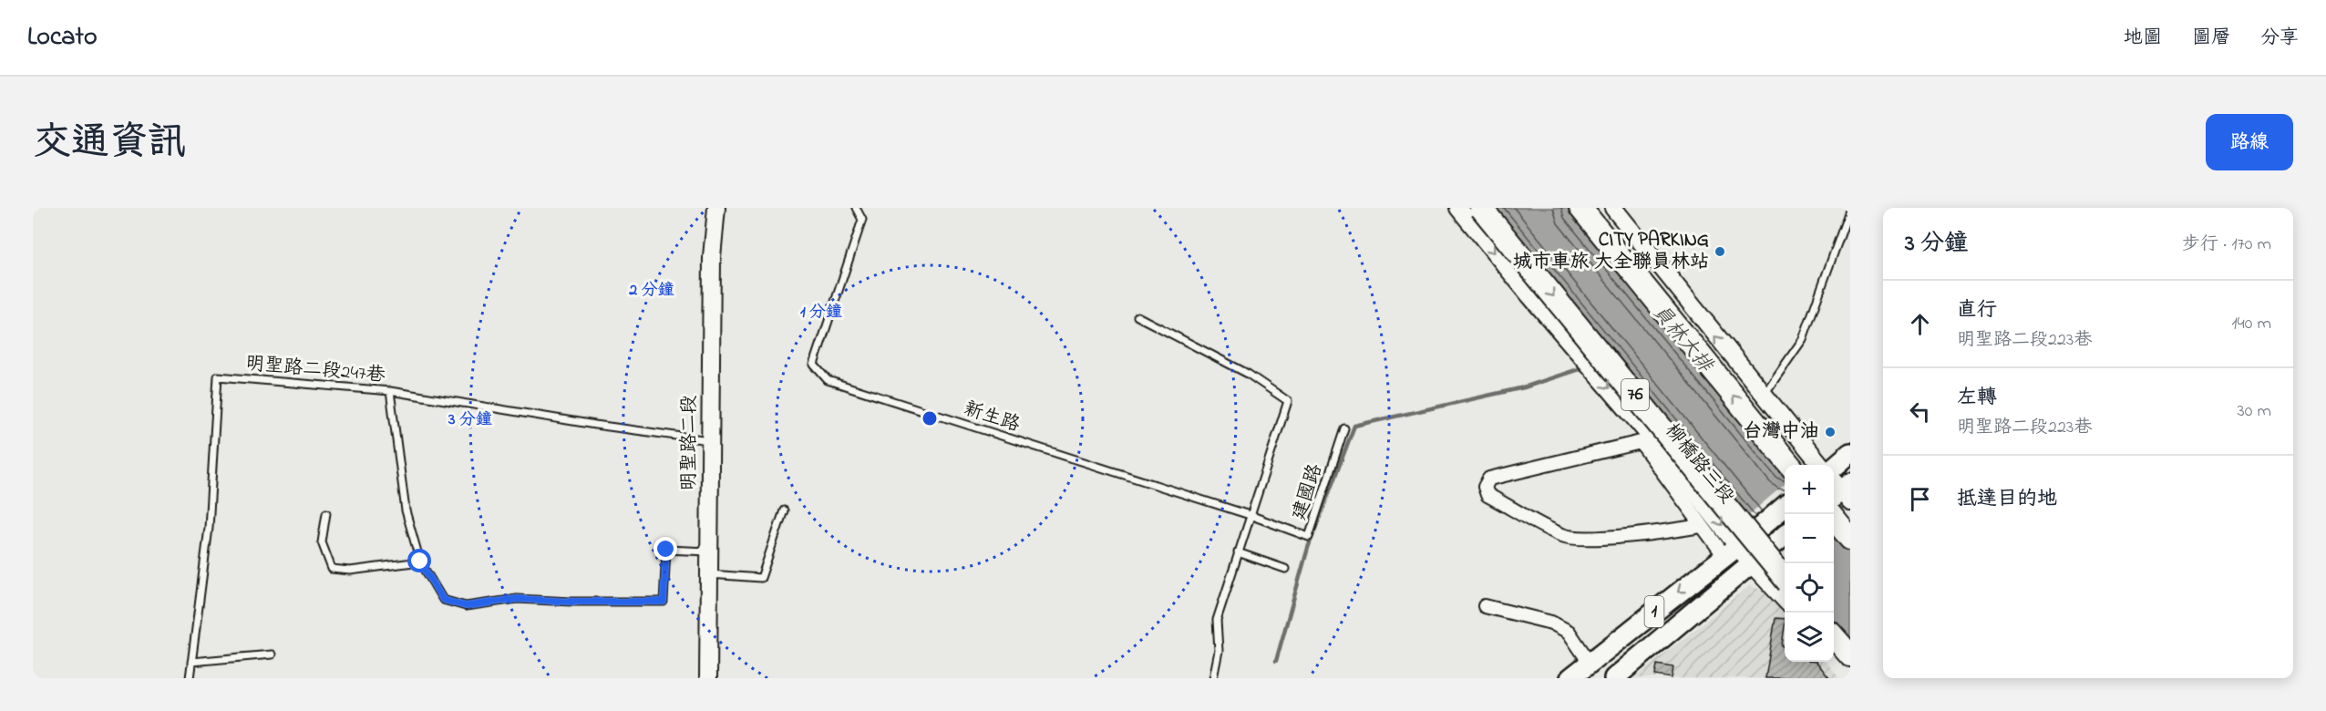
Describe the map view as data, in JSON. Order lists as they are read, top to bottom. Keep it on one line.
{"streets":{"highway":["76"],"main road":["明聖路二段","柳橋路三段","1"],"lane":["明聖路二段247巷","新生路","建國路"]},"crossings":[["明聖路二段247巷","明聖路二段"],["新生路","建國路"],["柳橋路三段","1"]],"water":["員林大排"],"places":["CITY PARKING 城市車旅 大全聯員林站","台灣中油"],"page":{"header":"Locato","nav":["地圖","圖層","分享"],"title":"交通資訊","buttons":"路線","heading":["3 分鐘","步行 · 170 m"],"list":[["直行","明聖路二段223巷","140 m"],["左轉","明聖路二段223巷","30 m"],"抵達目的地"],"map_buttons":["+","−"]},"rings":["2 分鐘","1 分鐘","3 分鐘"]}
